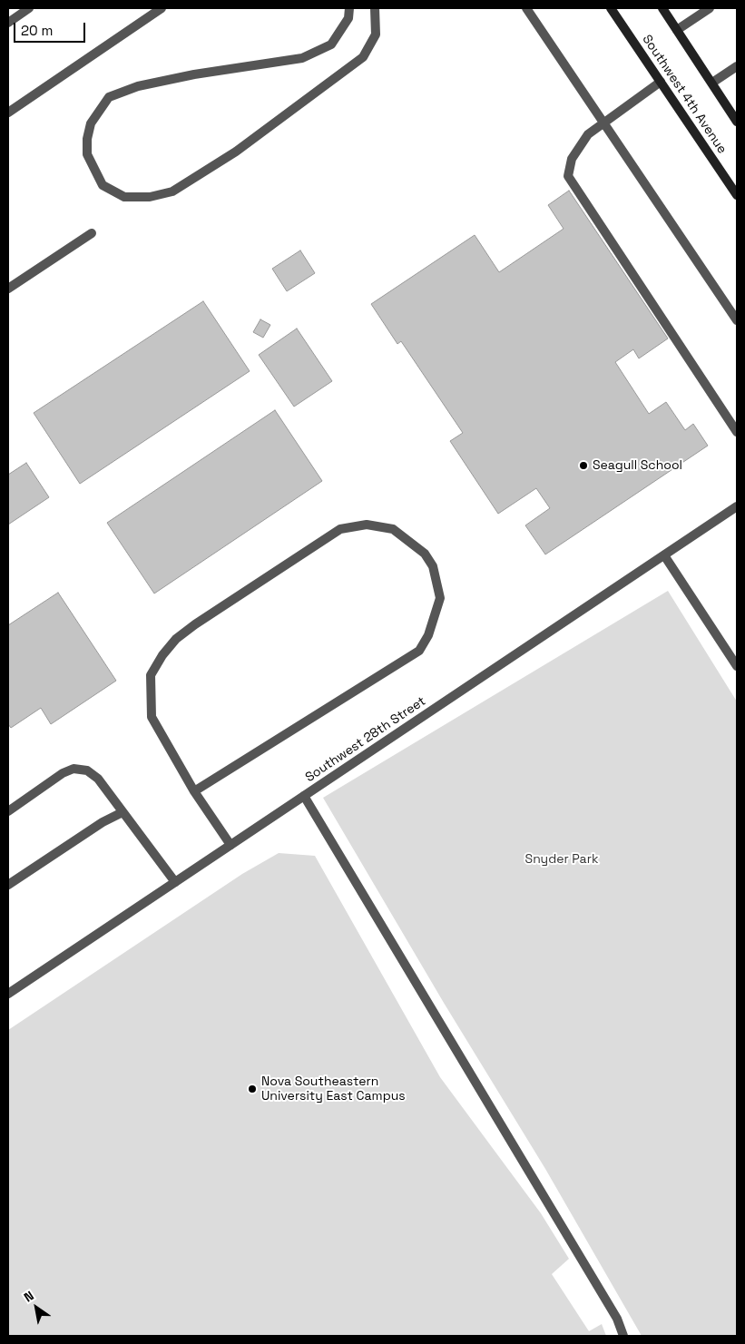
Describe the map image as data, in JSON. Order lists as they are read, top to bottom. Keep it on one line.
{"streets":{"street":["Southwest 4th Avenue","Southwest 28th Street"]},"parks":["Snyder Park"],"places":["Seagull School","Nova Southeastern University East Campus"],"scale_bar":"20 m","north":"top left"}
